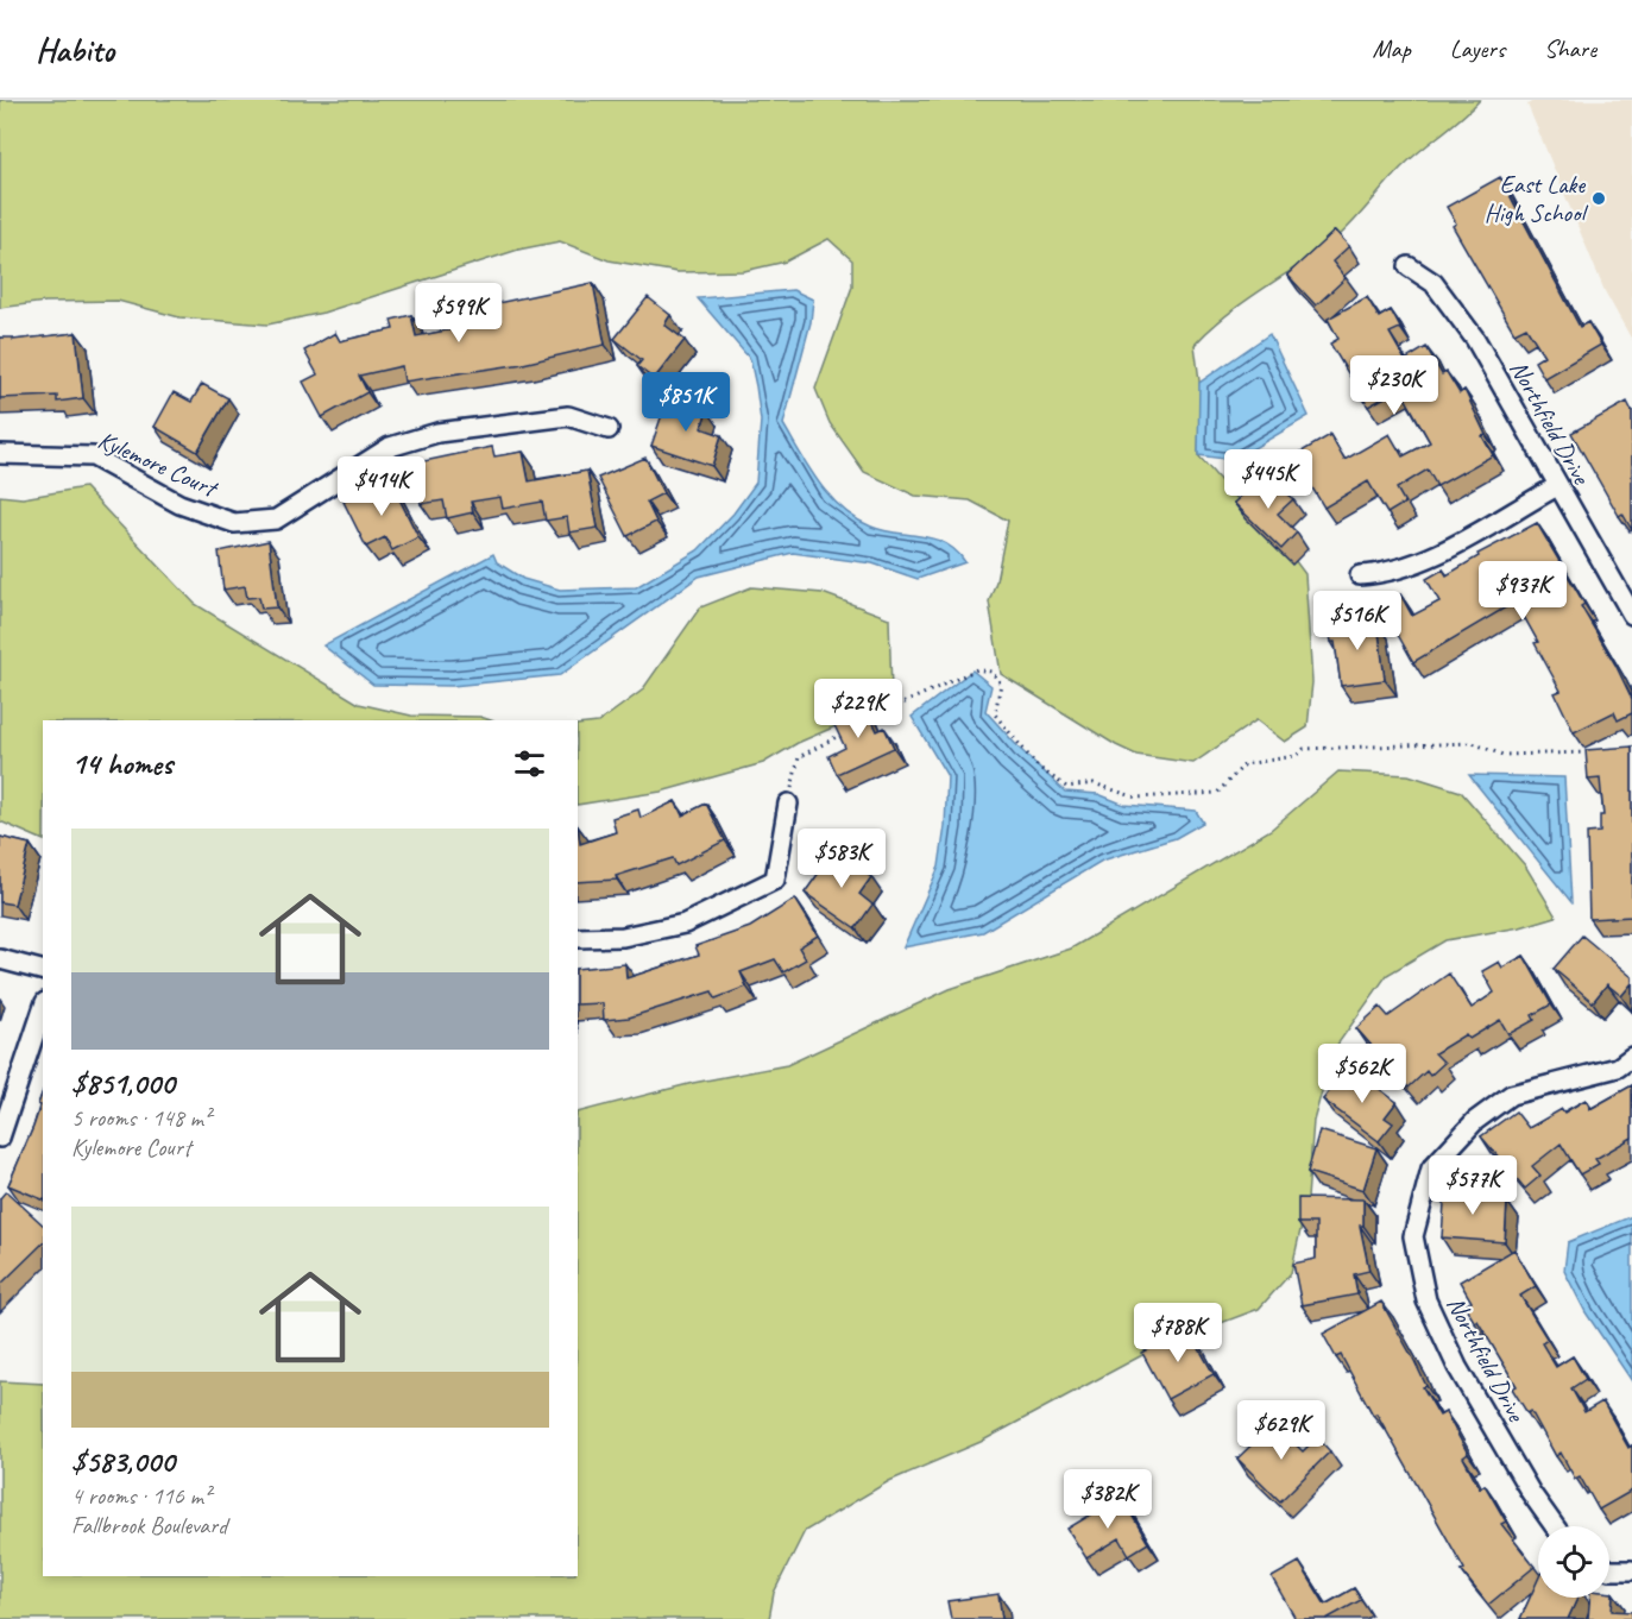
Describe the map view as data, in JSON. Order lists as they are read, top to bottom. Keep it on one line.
{"streets":{"street":["Northfield Drive","Kylemore Court"]},"places":["East Lake High School"],"page":{"header":"Habito","nav":["Map","Layers","Share"],"price":["$599K","$230K","$851K","$445K","$414K","$937K","$516K","$229K","$583K","$562K","$577K","$788K","$629K","$382K"],"heading":"14 homes","list":[{"name":"$851,000","note":"5 rooms · 148 m² · Kylemore Court"},{"name":"$583,000","note":"4 rooms · 116 m² · Fallbrook Boulevard"}]}}
